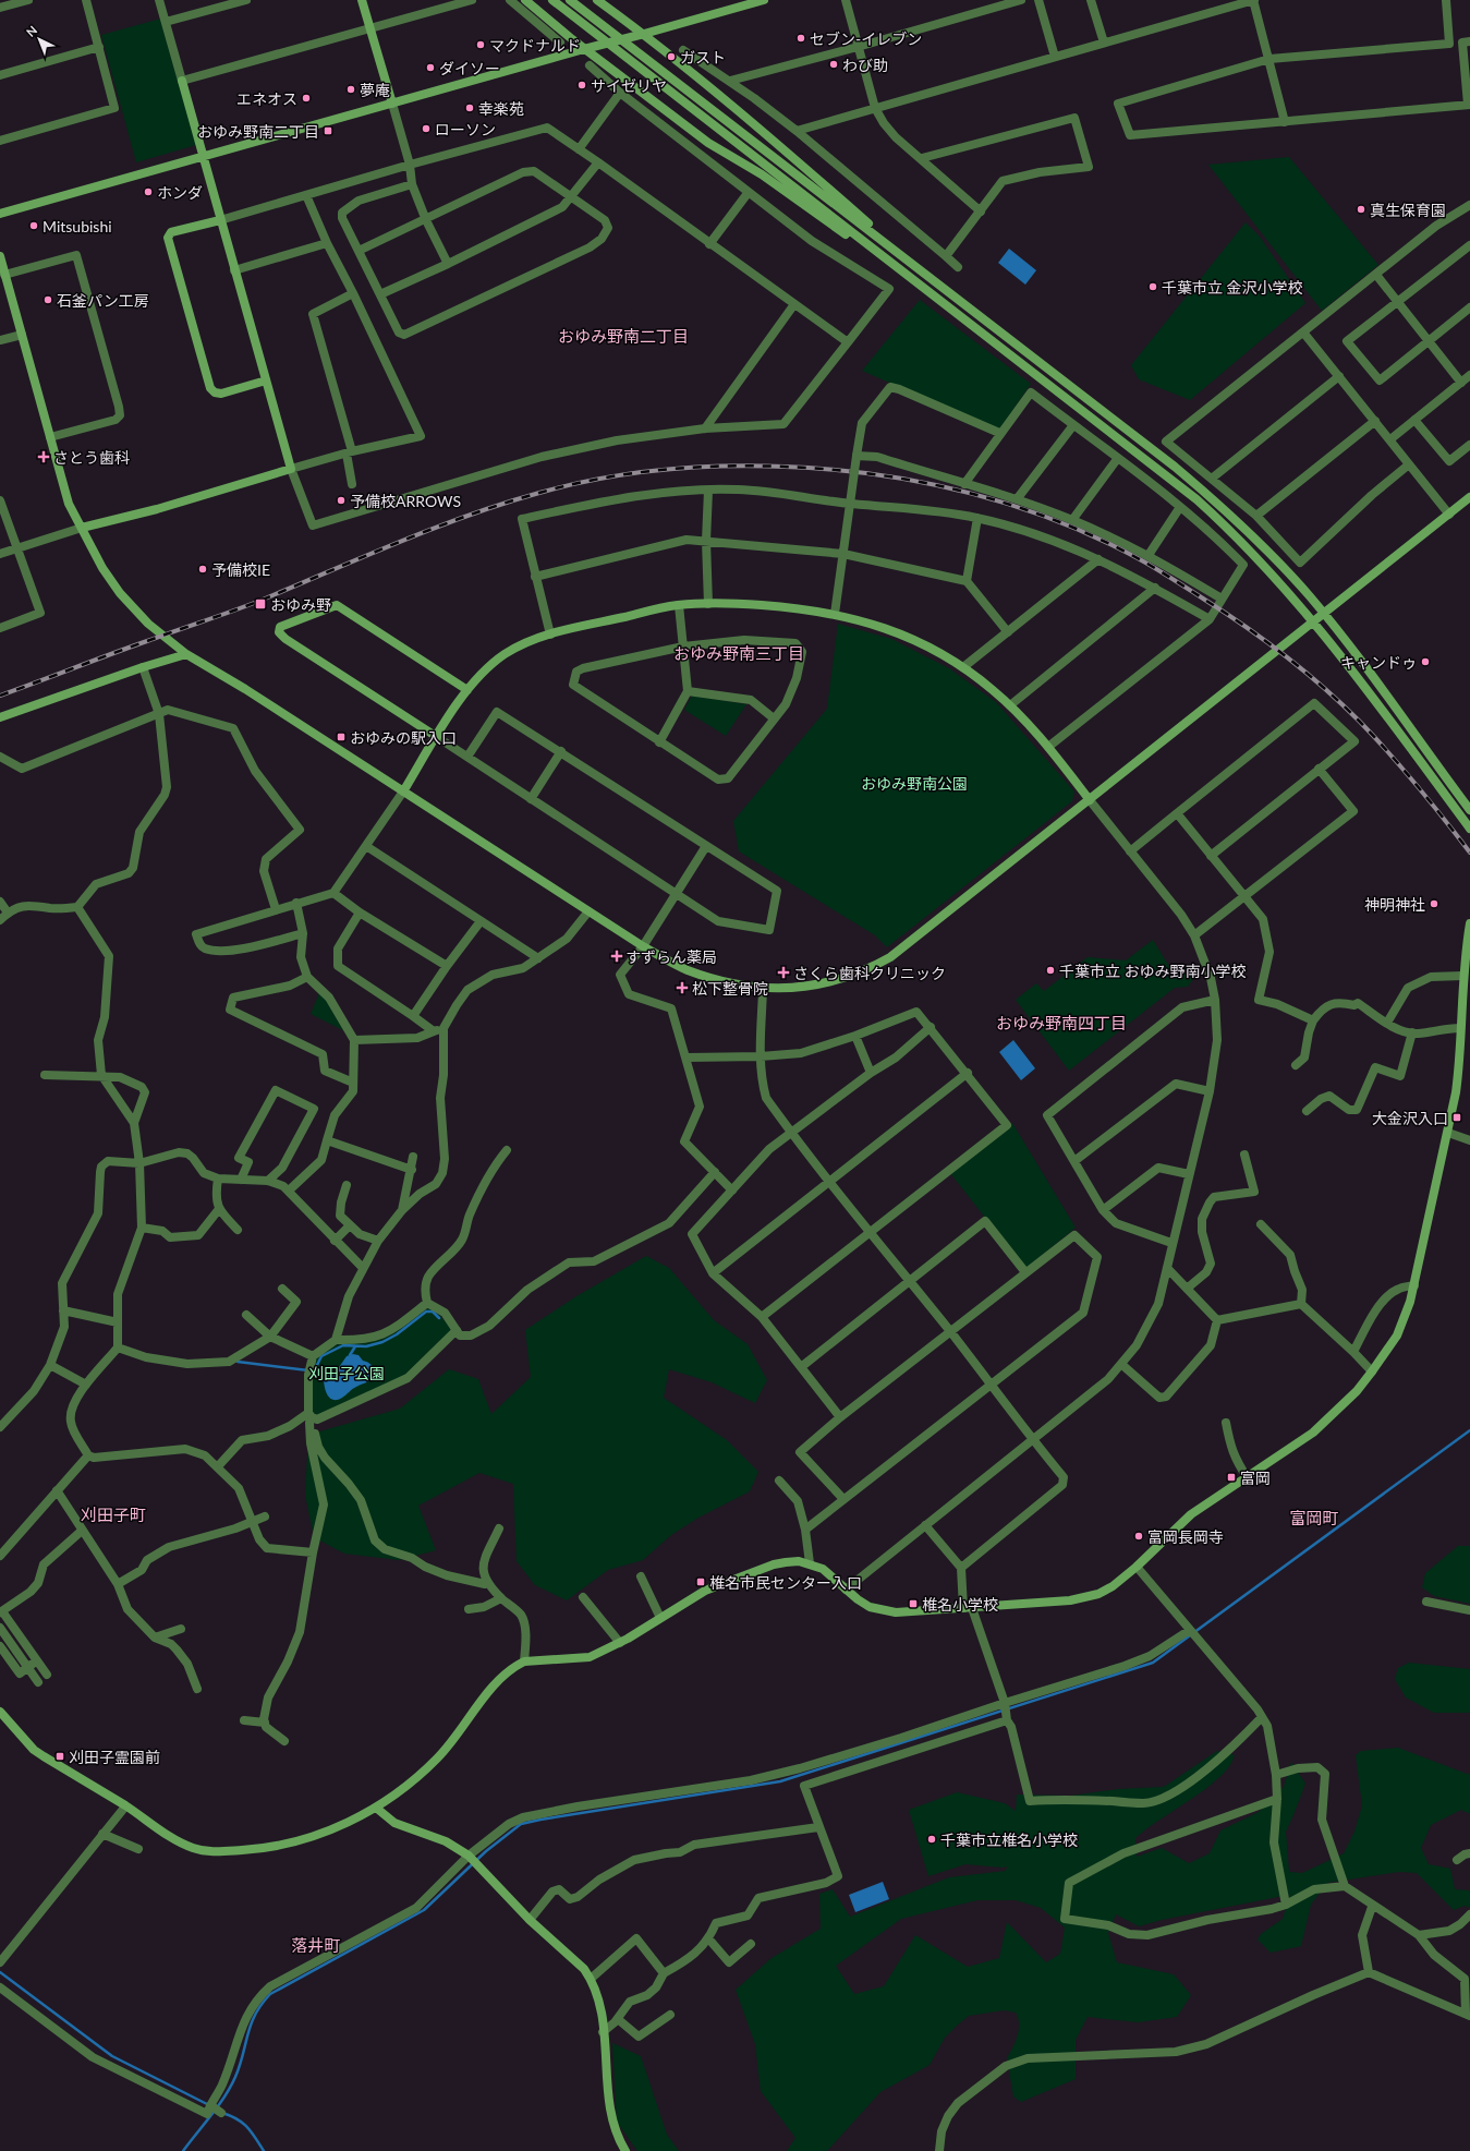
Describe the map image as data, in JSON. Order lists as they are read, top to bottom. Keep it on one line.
{"districts":["おゆみ野南二丁目","おゆみ野南三丁目","おゆみ野南四丁目","刈田子町","富岡町","落井町"],"parks":["おゆみ野南公園","刈田子公園"],"places":{"other":["セブン-イレブン","マクドナルド","ガスト","わび助","ダイソー","サイゼリヤ","夢庵","エネオス","幸楽苑","ローソン","ホンダ","真生保育園","Mitsubishi","千葉市立 金沢小学校","石釜パン工房","予備校ARROWS","予備校IE","キャンドゥ","神明神社","千葉市立 おゆみ野南小学校","富岡長岡寺","千葉市立椎名小学校"],"transit":["おゆみ野南二丁目","おゆみ野","おゆみの駅入口","大金沢入口","富岡","椎名市民センター入口","椎名小学校","刈田子霊園前"],"health":["さとう歯科","すずらん薬局","さくら歯科クリニック","松下整骨院"]},"north":"top left"}
